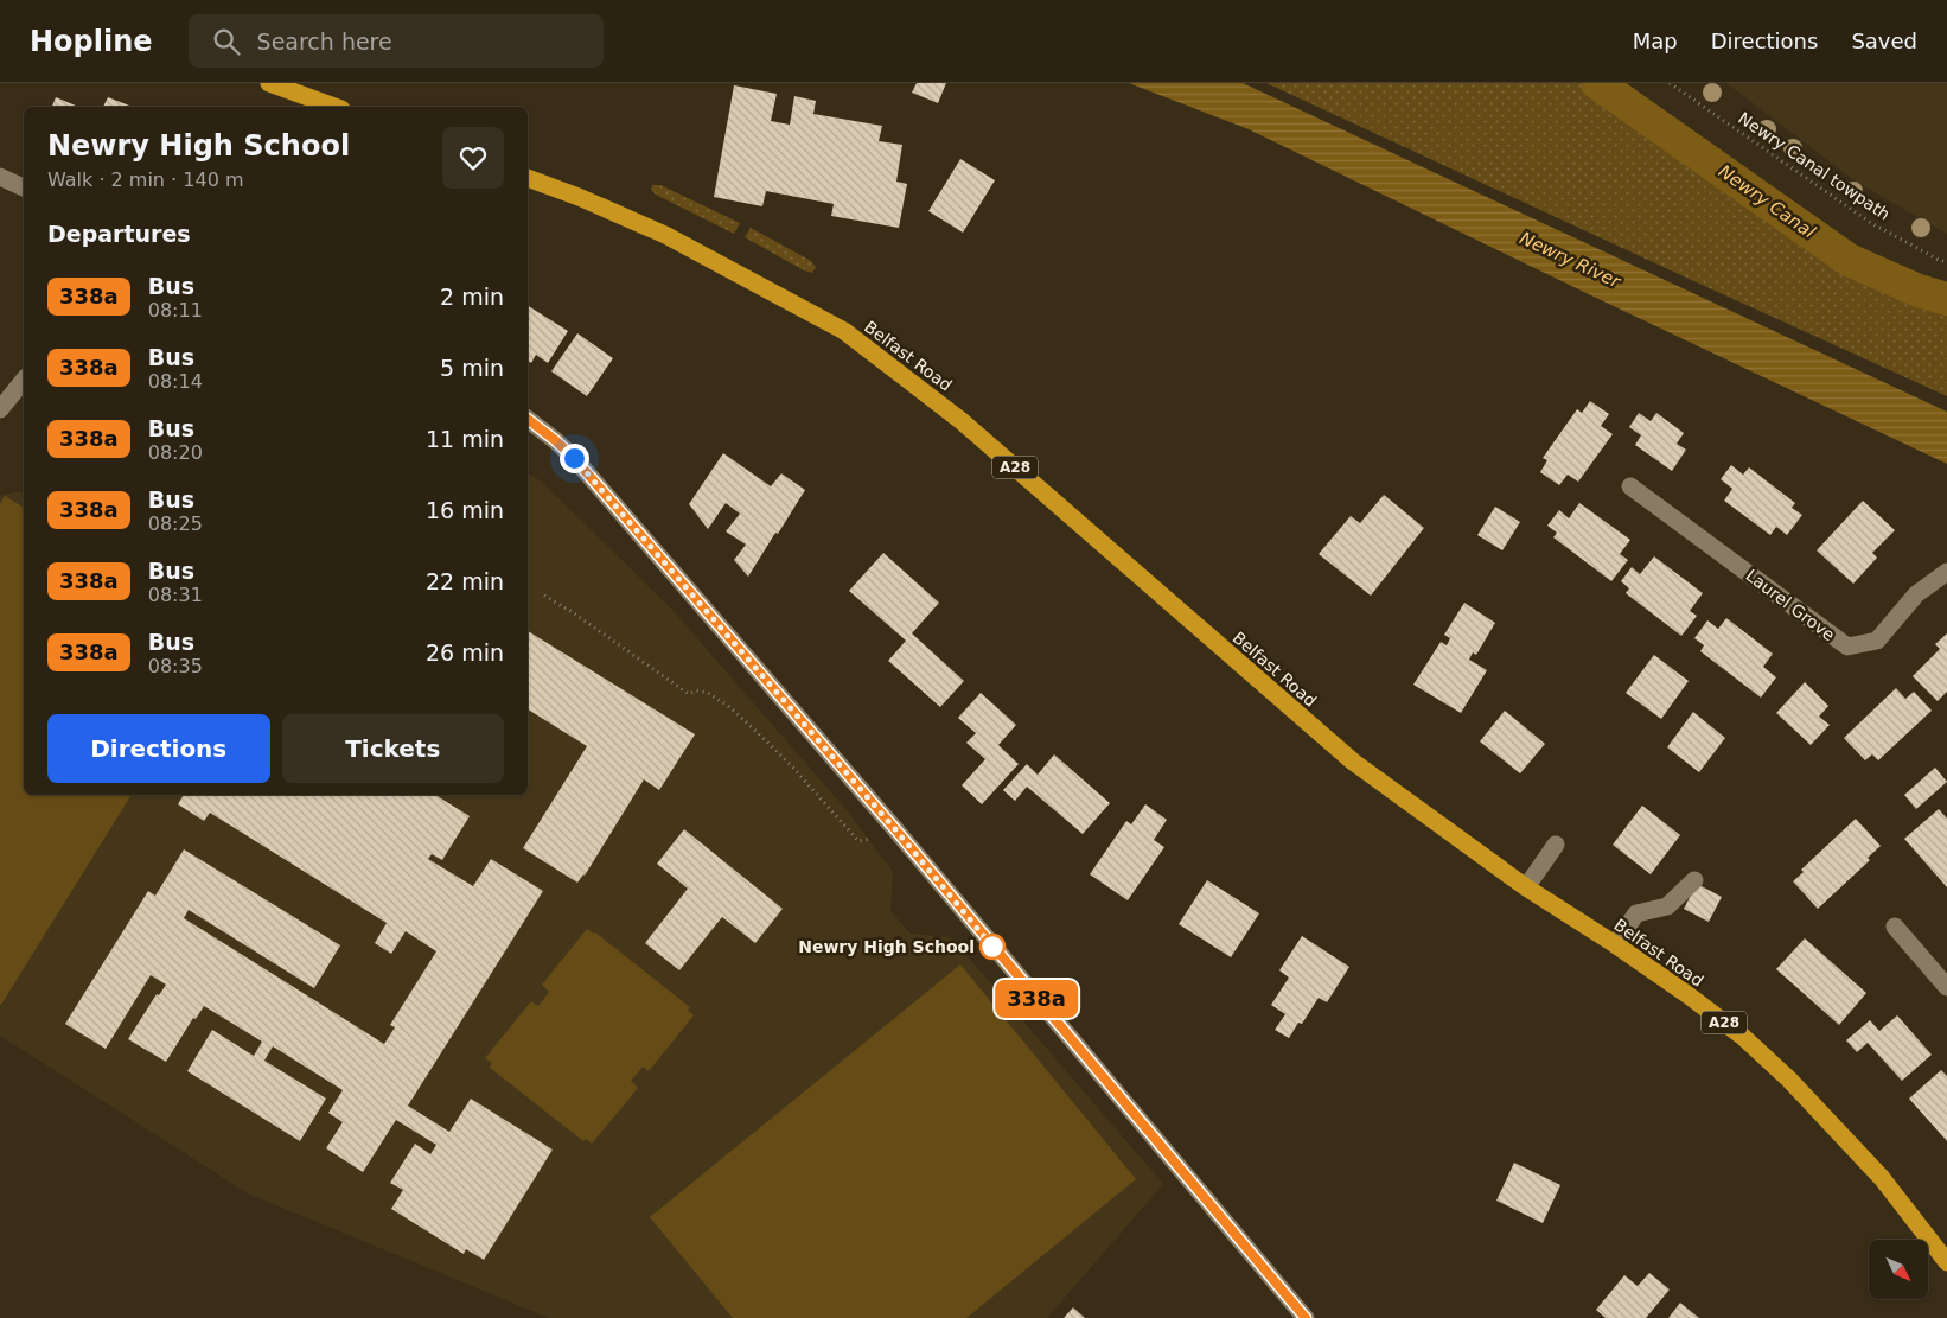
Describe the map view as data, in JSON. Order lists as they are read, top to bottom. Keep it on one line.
{"streets":{"highway":["Belfast Road","A28"],"street":["Laurel Grove"],"path":["Newry Canal towpath"]},"water":["Newry Canal","Newry River"],"places":["Newry High School"],"lines":["bus line 338a"],"north":"bottom right","page":{"header":"Hopline","search":"Search here","nav":["Map","Directions","Saved"],"on_map":"338a","heading":[["Newry High School","Walk · 2 min · 140 m"],"Departures"],"list":[{"mark":"338a","name":"Bus","note":"08:11","value":"2 min"},{"mark":"338a","name":"Bus","note":"08:14","value":"5 min"},{"mark":"338a","name":"Bus","note":"08:20","value":"11 min"},{"mark":"338a","name":"Bus","note":"08:25","value":"16 min"},{"mark":"338a","name":"Bus","note":"08:31","value":"22 min"},{"mark":"338a","name":"Bus","note":"08:35","value":"26 min"}],"buttons":["Directions","Tickets"]}}
